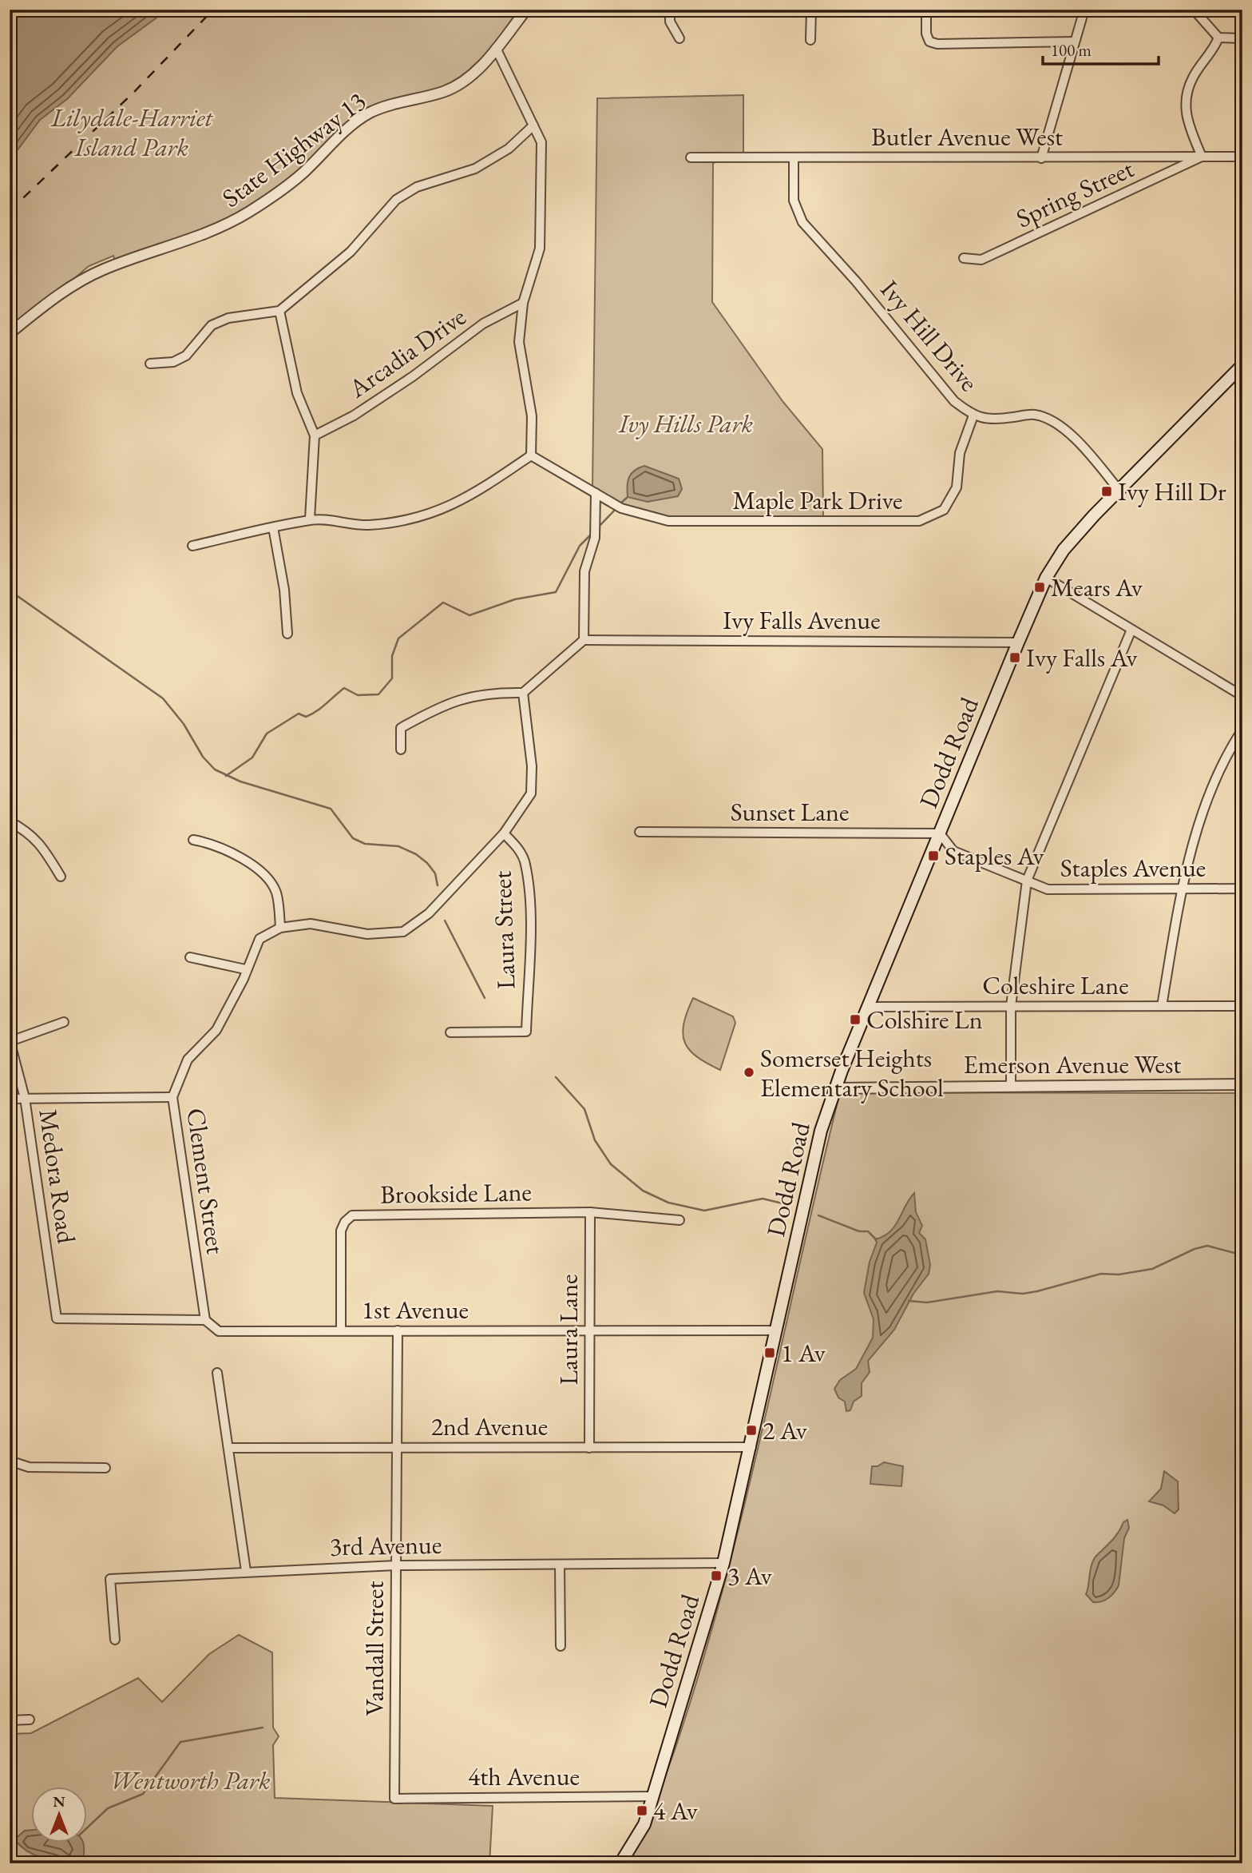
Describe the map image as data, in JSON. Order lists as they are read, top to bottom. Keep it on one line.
{"streets":{"main road":["Dodd Road"],"street":["Butler Avenue West","State Highway 13","Spring Street","Ivy Hill Drive","Arcadia Drive","Maple Park Drive","Ivy Falls Avenue","Sunset Lane","Staples Avenue","Laura Street","Coleshire Lane","Emerson Avenue West","Medora Road","Clement Street","Brookside Lane","1st Avenue","Laura Lane","2nd Avenue","3rd Avenue","Vandall Street","4th Avenue"]},"crossings":[["Butler Avenue West","Spring Street"],["Butler Avenue West","Ivy Hill Drive"],["Ivy Hill Drive","Maple Park Drive"],["Ivy Hill Drive","Dodd Road"],["Ivy Falls Avenue","Dodd Road"],["Dodd Road","Sunset Lane"],["Dodd Road","Staples Avenue"],["Dodd Road","Coleshire Lane"],["Dodd Road","Emerson Avenue West"],["Dodd Road","1st Avenue"],["Dodd Road","2nd Avenue"],["Dodd Road","3rd Avenue"],["Dodd Road","4th Avenue"],["Sunset Lane","Staples Avenue"],["Medora Road","1st Avenue"],["Clement Street","1st Avenue"],["Brookside Lane","1st Avenue"],["Brookside Lane","Laura Lane"],["1st Avenue","Laura Lane"],["1st Avenue","Vandall Street"],["Laura Lane","2nd Avenue"],["2nd Avenue","Vandall Street"],["3rd Avenue","Vandall Street"],["Vandall Street","4th Avenue"]],"parks":["Lilydale-Harriet Island Park","Ivy Hills Park","Wentworth Park"],"places":{"transit":["Ivy Hill Dr","Mears Av","Ivy Falls Av","Staples Av","Colshire Ln","1 Av","2 Av","3 Av","4 Av"],"other":["Somerset Heights Elementary School"]},"scale_bar":"100 m","north":"top"}
